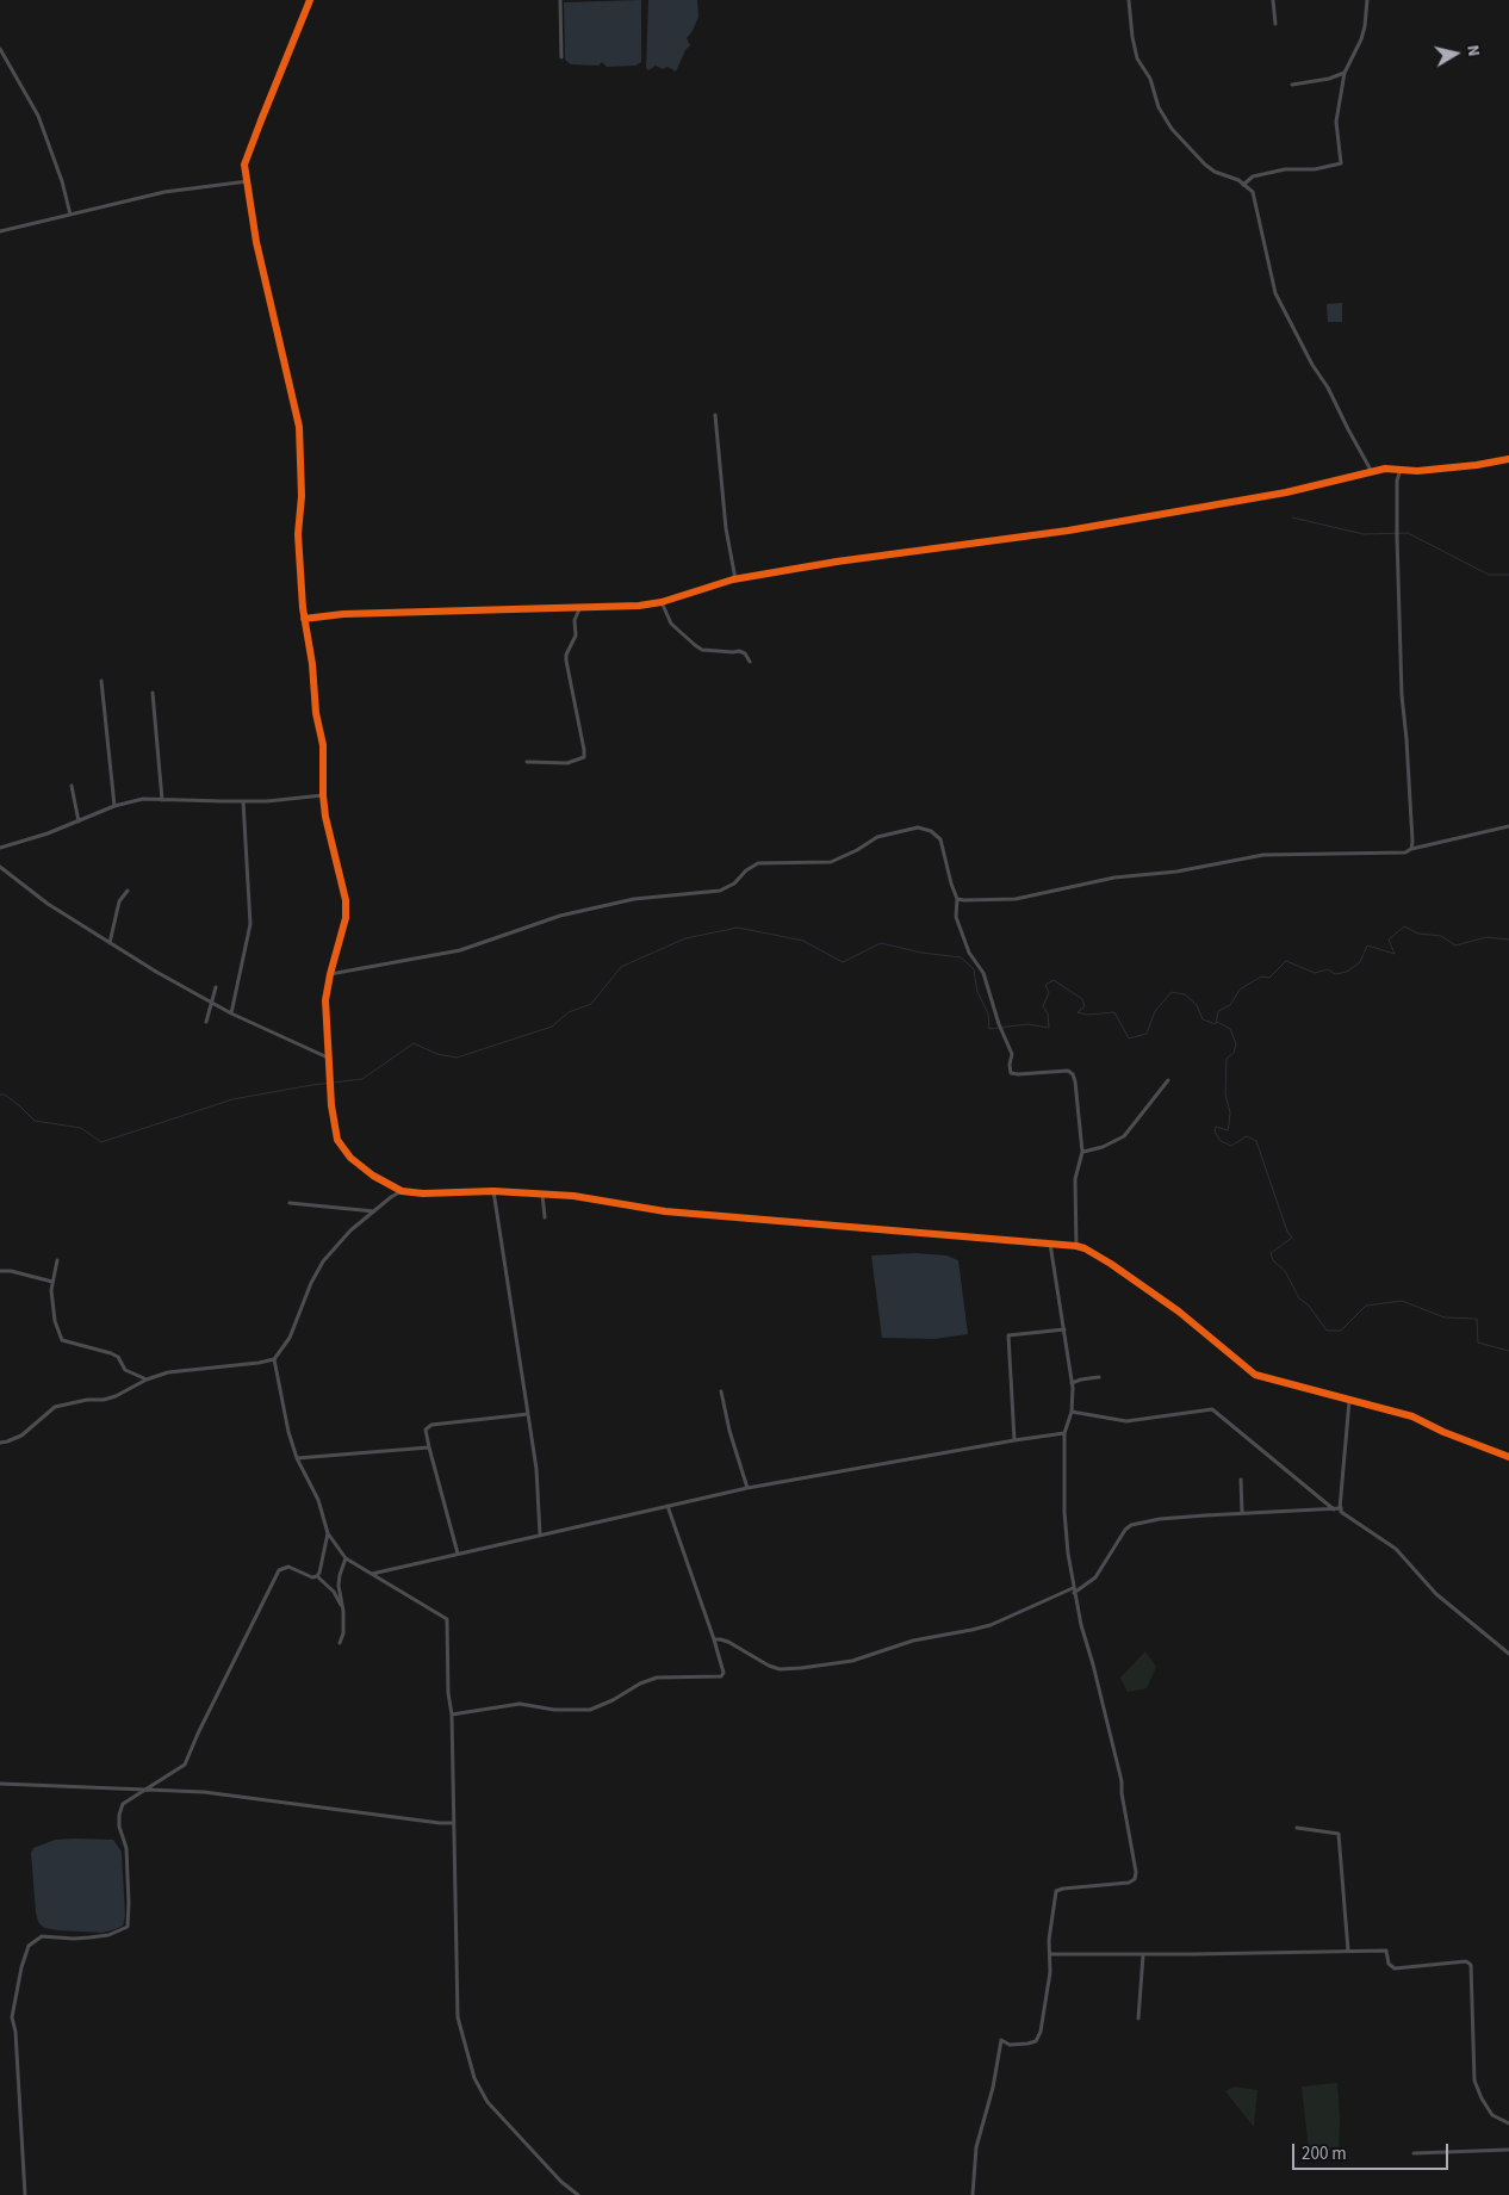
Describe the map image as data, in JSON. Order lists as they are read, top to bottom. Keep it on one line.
{"scale_bar":"200 m","north":"right"}
